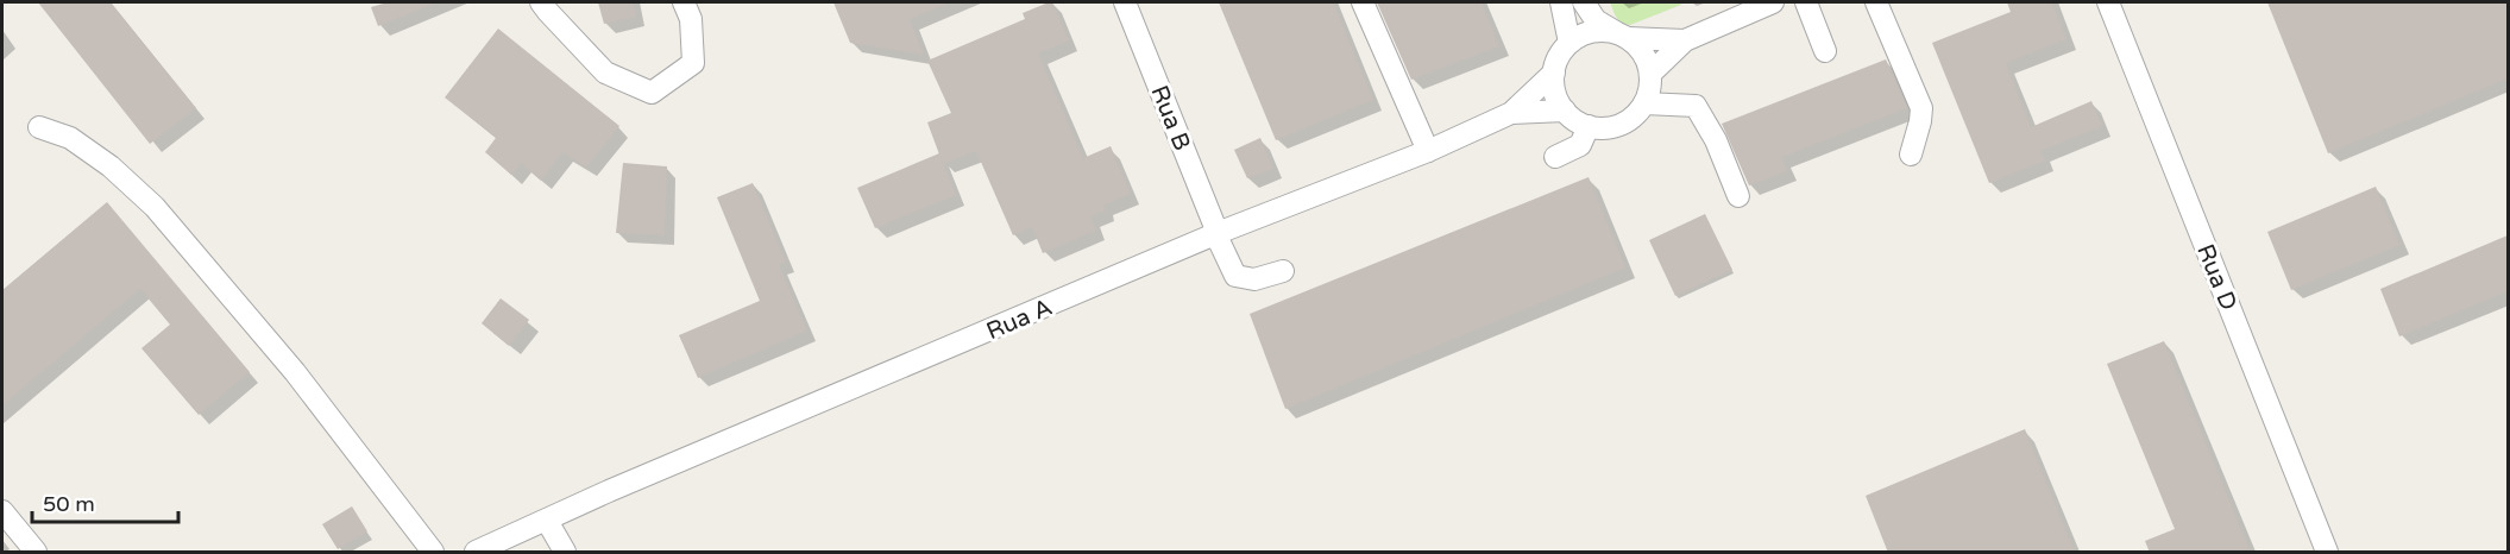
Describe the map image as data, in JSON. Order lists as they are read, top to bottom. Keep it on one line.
{"streets":{"street":["Rua B","Rua D","Rua A"]},"crossings":[["Rua B","Rua A"]],"scale_bar":"50 m"}
